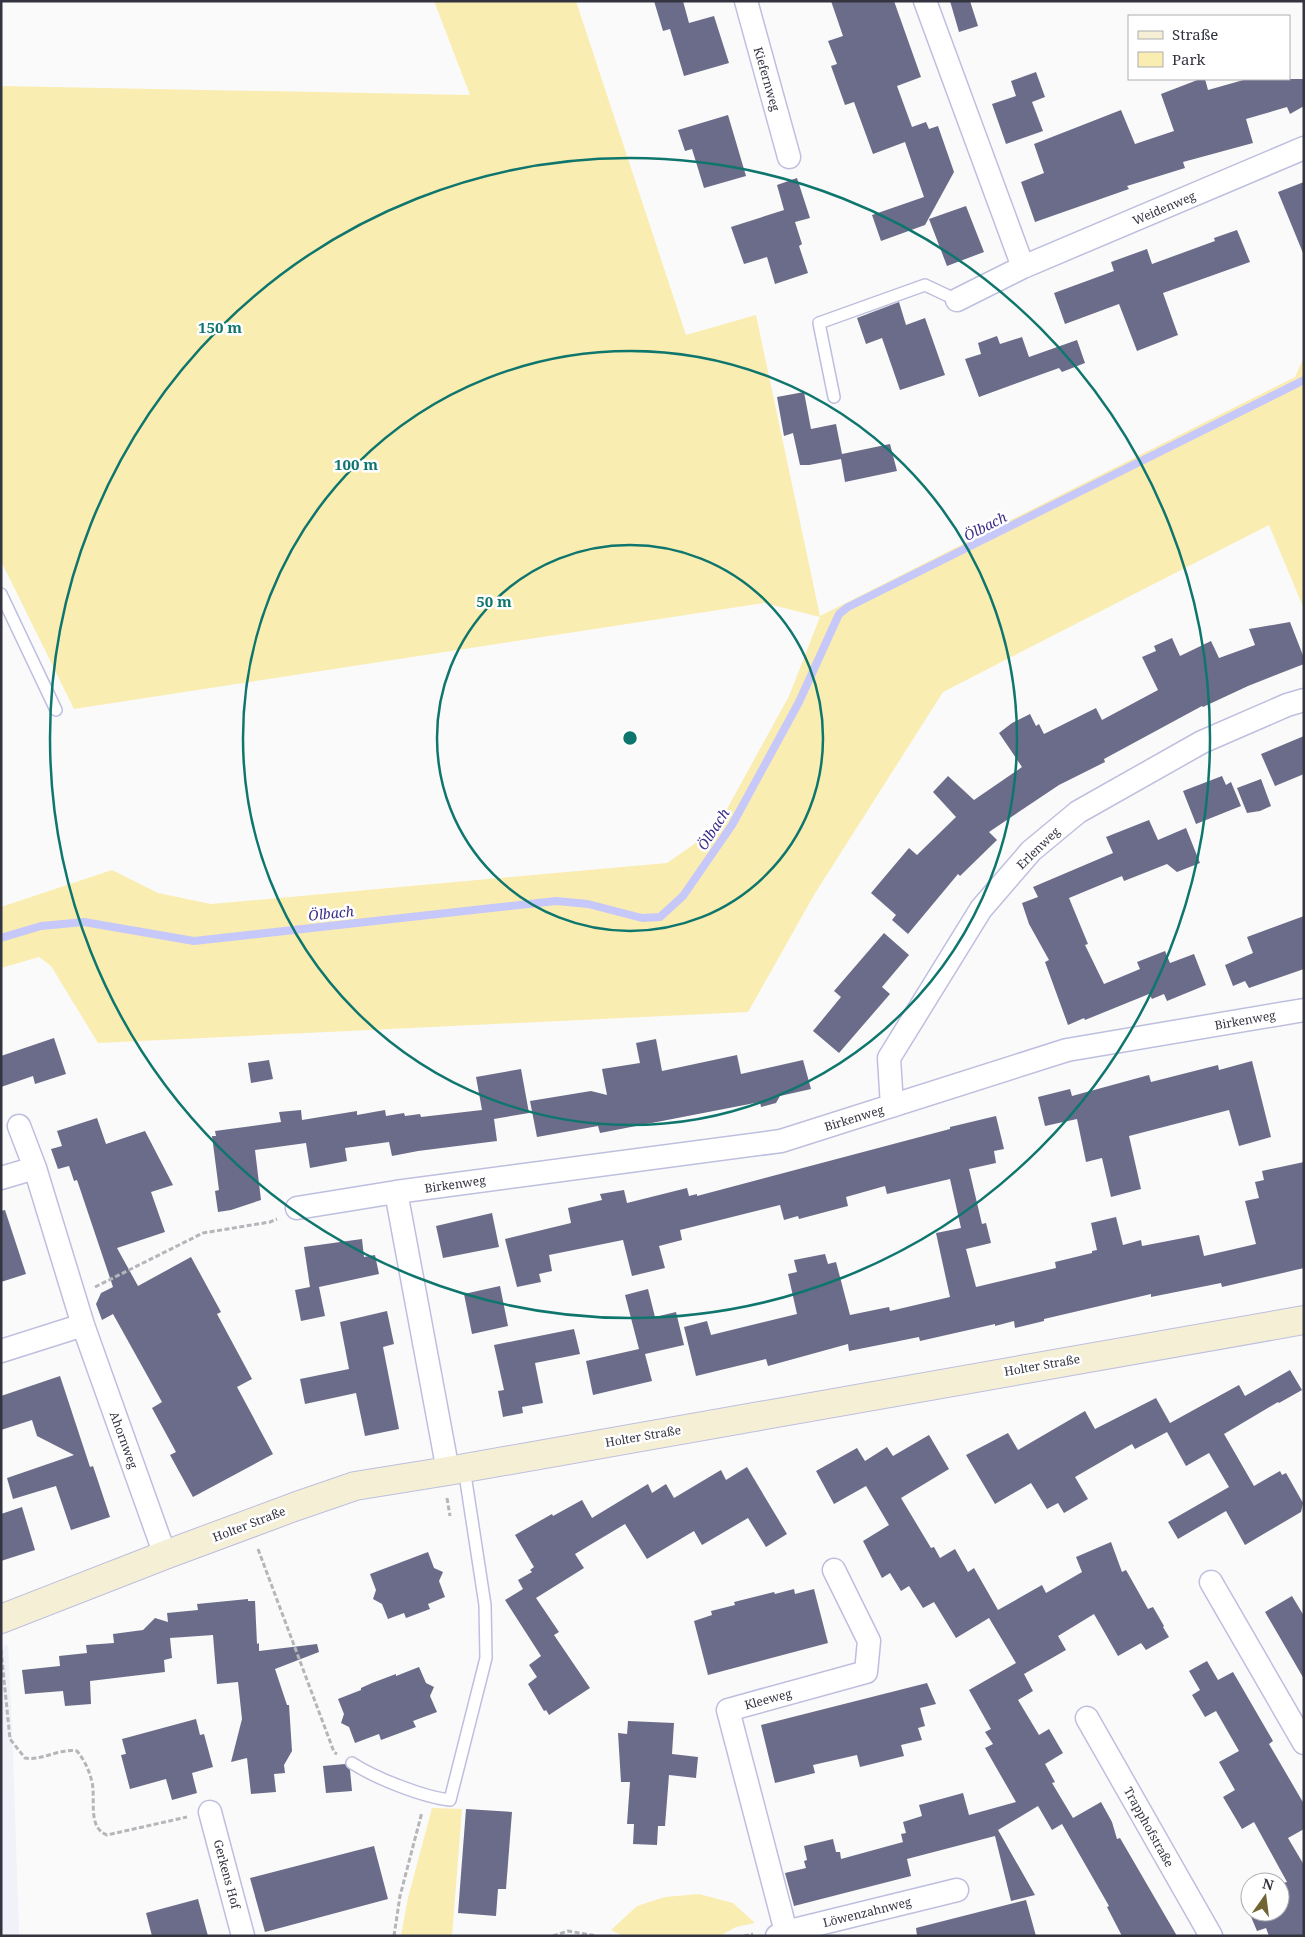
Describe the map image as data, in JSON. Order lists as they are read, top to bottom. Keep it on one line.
{"streets":{"street":["Kiefernweg","Weidenweg","Erlenweg","Birkenweg","Holter Straße","Ahornweg","Kleeweg","Trapphofstraße","Gerkens Hof","Löwenzahnweg"]},"crossings":[["Erlenweg","Birkenweg"],["Holter Straße","Ahornweg"],["Kleeweg","Löwenzahnweg"]],"water":["Ölbach"],"legend":["Straße","Park"],"north":"top","rings":["150 m","100 m","50 m"]}
